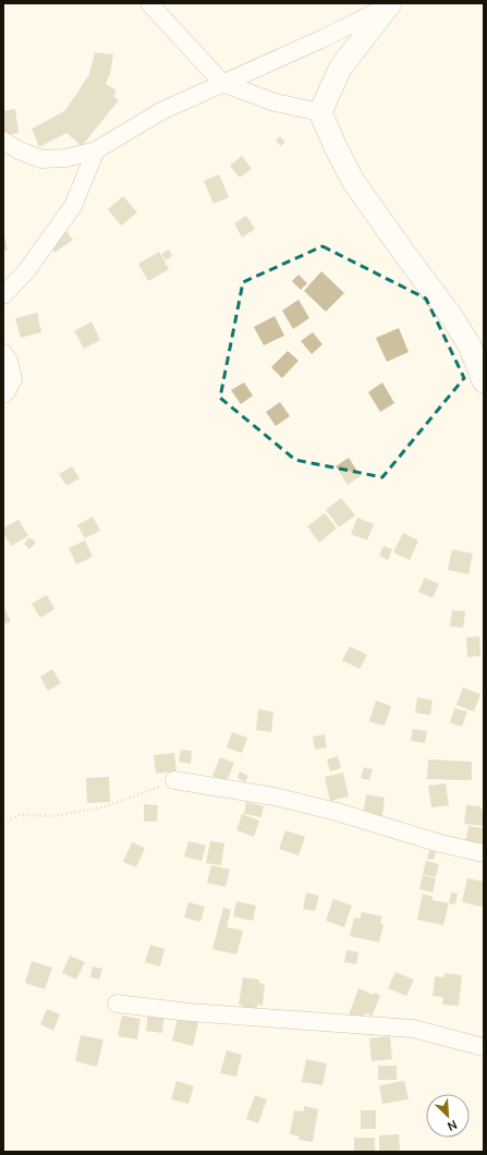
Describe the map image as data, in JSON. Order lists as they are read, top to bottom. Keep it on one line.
{"north":"bottom right"}
